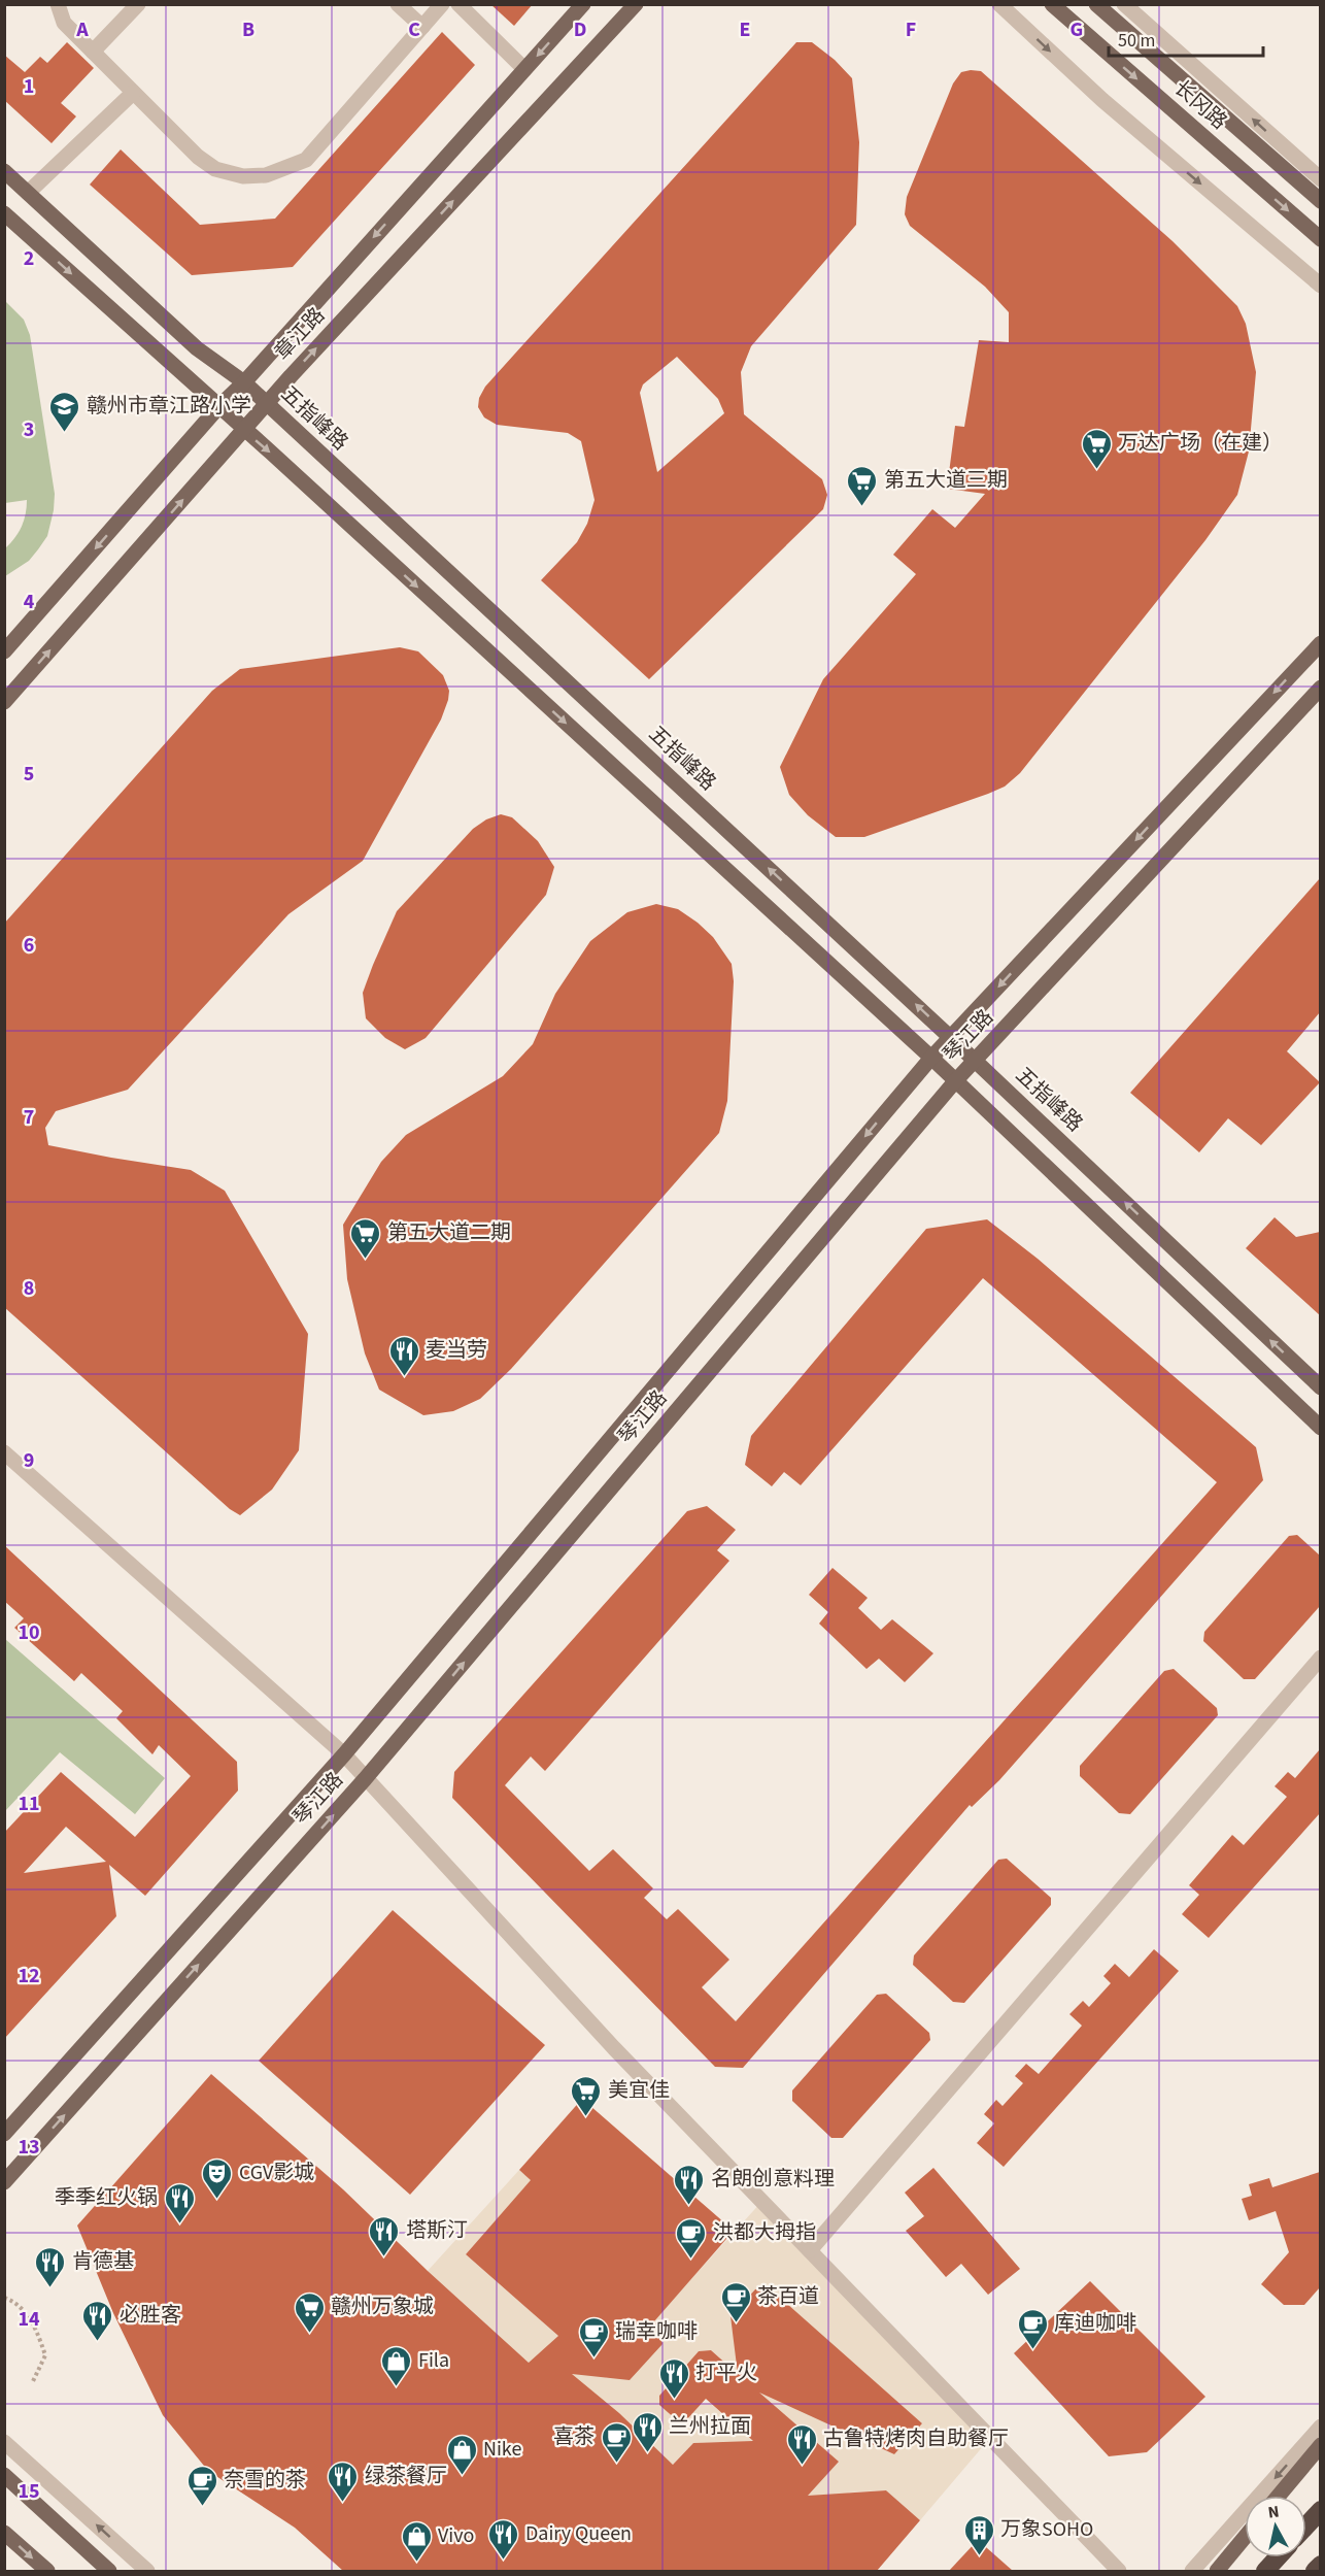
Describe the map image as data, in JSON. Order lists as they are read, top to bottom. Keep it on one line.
{"streets":{"main road":["长冈路","章江路","五指峰路","琴江路"]},"crossings":[["章江路","五指峰路"],["五指峰路","琴江路"]],"places":{"school or university":["赣州市章江路小学"],"supermarket":["万达广场（在建）","第五大道三期","第五大道二期","美宜佳","赣州万象城"],"restaurant":["麦当劳","名朗创意料理","季季红火锅","塔斯汀","肯德基","必胜客","打平火","兰州拉面","古鲁特烤肉自助餐厅","绿茶餐厅","Dairy Queen"],"theatre":["CGV影城"],"cafe":["洪都大拇指","茶百道","库迪咖啡","瑞幸咖啡","喜茶","奈雪的茶"],"shop":["Fila","Nike","Vivo"],"building":["万象SOHO"]},"scale_bar":"50 m","north":"top","grid":{"columns":["A","B","C","D","E","F","G"],"rows":["1","2","3","4","5","6","7","8","9","10","11","12","13","14","15"]}}
